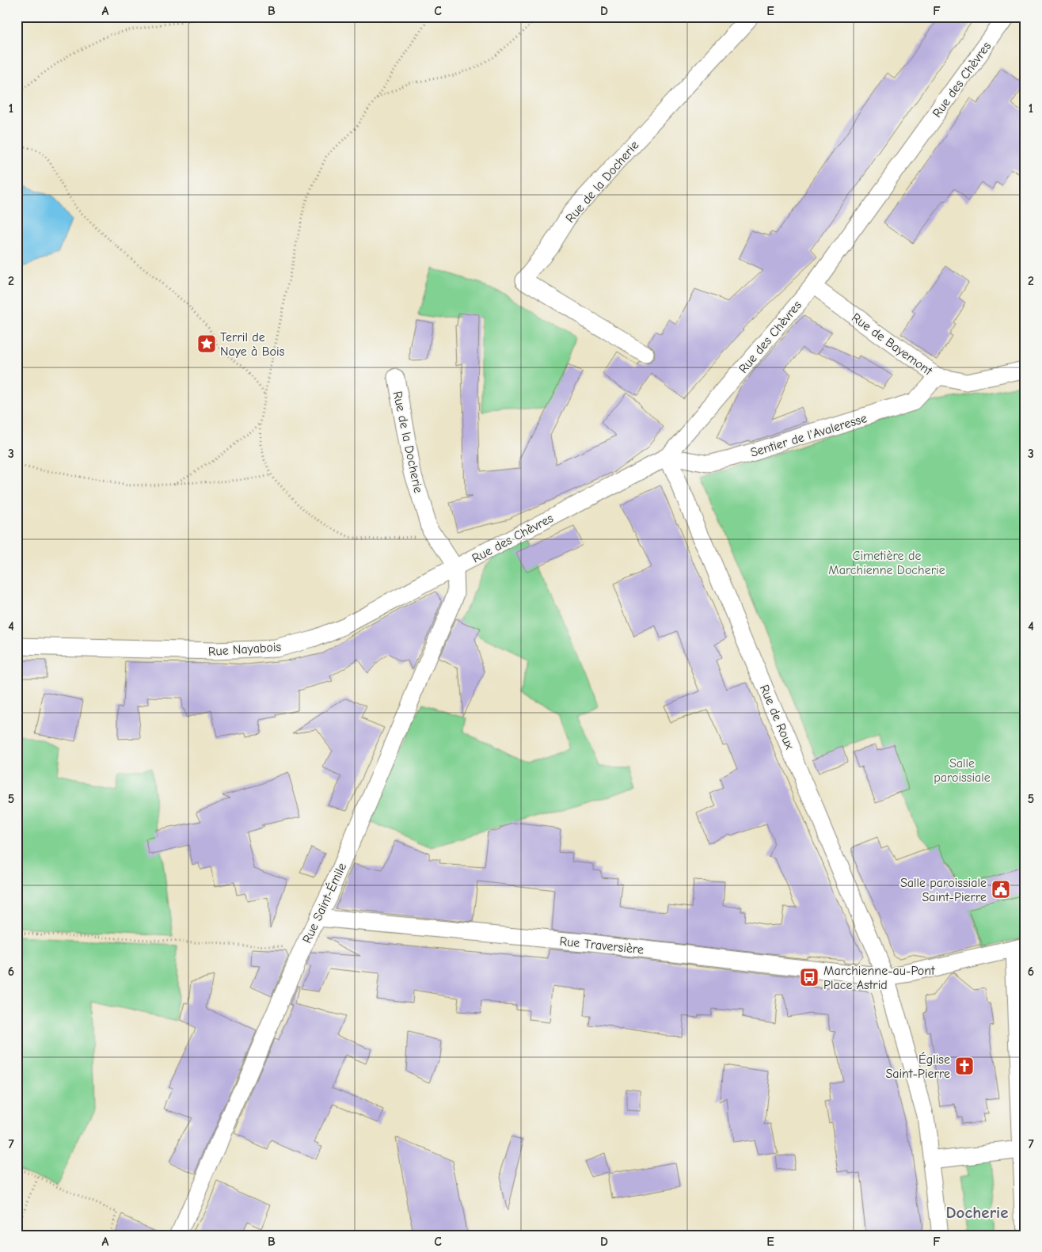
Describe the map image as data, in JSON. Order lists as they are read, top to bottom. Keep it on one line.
{"streets":{"street":["Rue des Chèvres","Rue de la Docherie","Rue de Bayemont","Sentier de l'Avaleresse","Rue Nayabois","Rue de Roux","Rue Saint-Émile","Rue Traversière"]},"crossings":[["Rue des Chèvres","Rue de la Docherie"],["Rue des Chèvres","Rue de Bayemont"],["Rue des Chèvres","Sentier de l'Avaleresse"],["Rue des Chèvres","Rue Nayabois"],["Rue des Chèvres","Rue de Roux"],["Rue des Chèvres","Rue Saint-Émile"],["Rue de la Docherie","Rue Nayabois"],["Rue de la Docherie","Rue Saint-Émile"],["Rue de Bayemont","Sentier de l'Avaleresse"],["Sentier de l'Avaleresse","Rue de Roux"],["Rue Nayabois","Rue Saint-Émile"],["Rue de Roux","Rue Traversière"],["Rue Saint-Émile","Rue Traversière"]],"districts":["Docherie"],"parks":["Cimetière de Marchienne Docherie","Salle paroissiale"],"places":{"place":["Terril de Naye à Bois"],"public building":["Salle paroissiale Saint-Pierre"],"bus stop":["Marchienne-au-Pont Place Astrid"],"church":["Église Saint-Pierre"]},"grid":{"columns":["A","B","C","D","E","F"],"rows":["1","2","3","4","5","6","7"]}}
